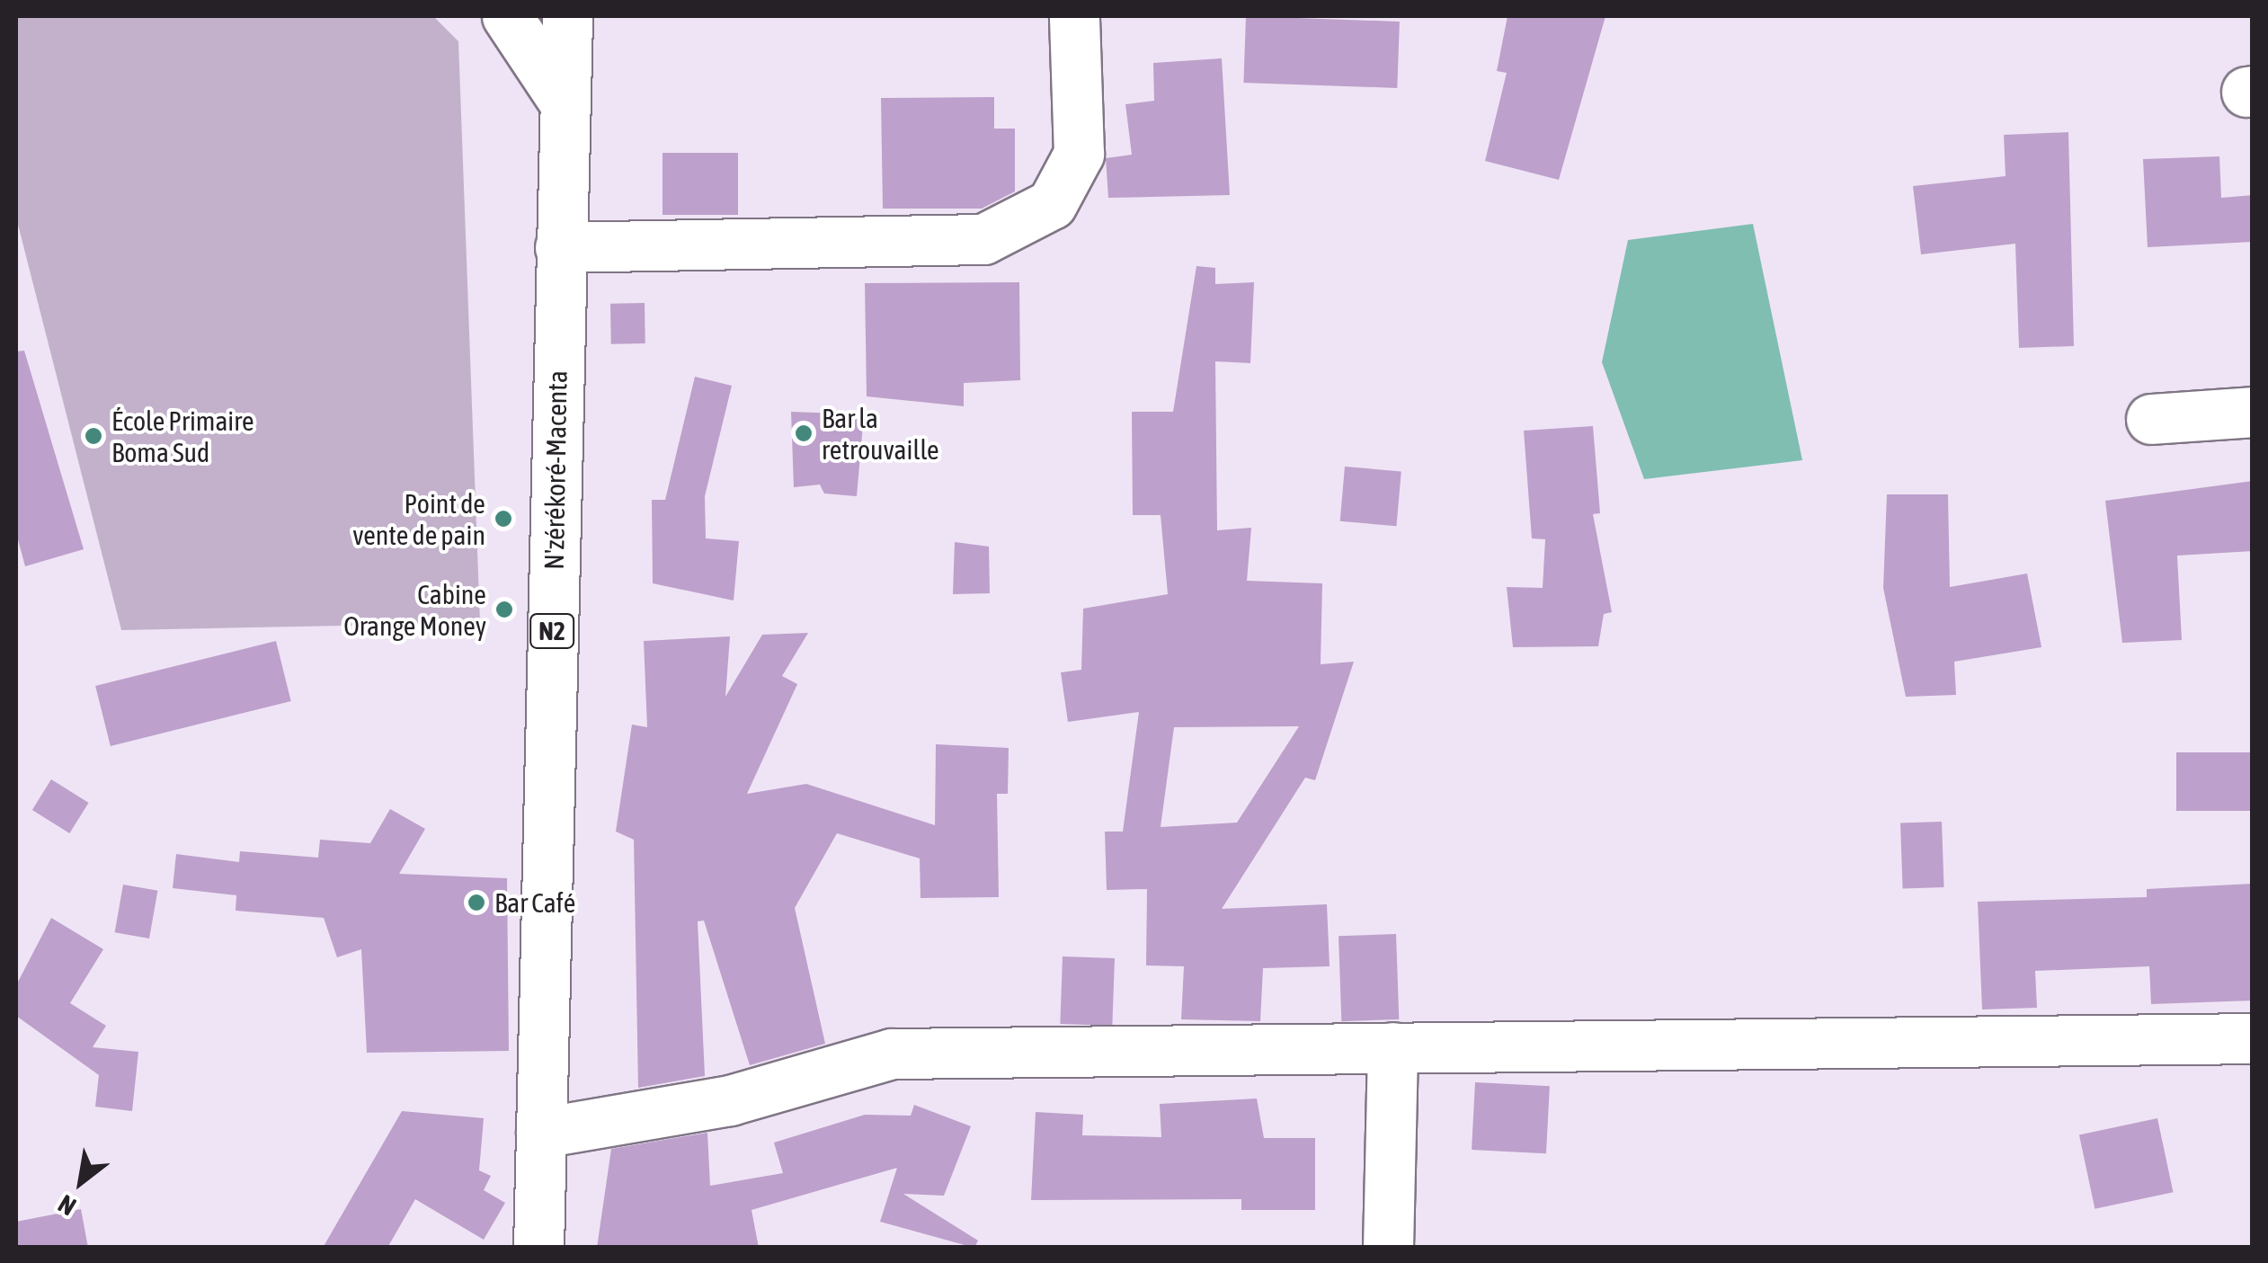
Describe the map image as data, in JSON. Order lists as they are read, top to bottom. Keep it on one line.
{"streets":{"main road":["N'zérékoré-Macenta","N2"]},"places":["Bar la retrouvaille","École Primaire Boma Sud","Point de vente de pain","Cabine Orange Money","Bar Café"],"north":"bottom left"}
